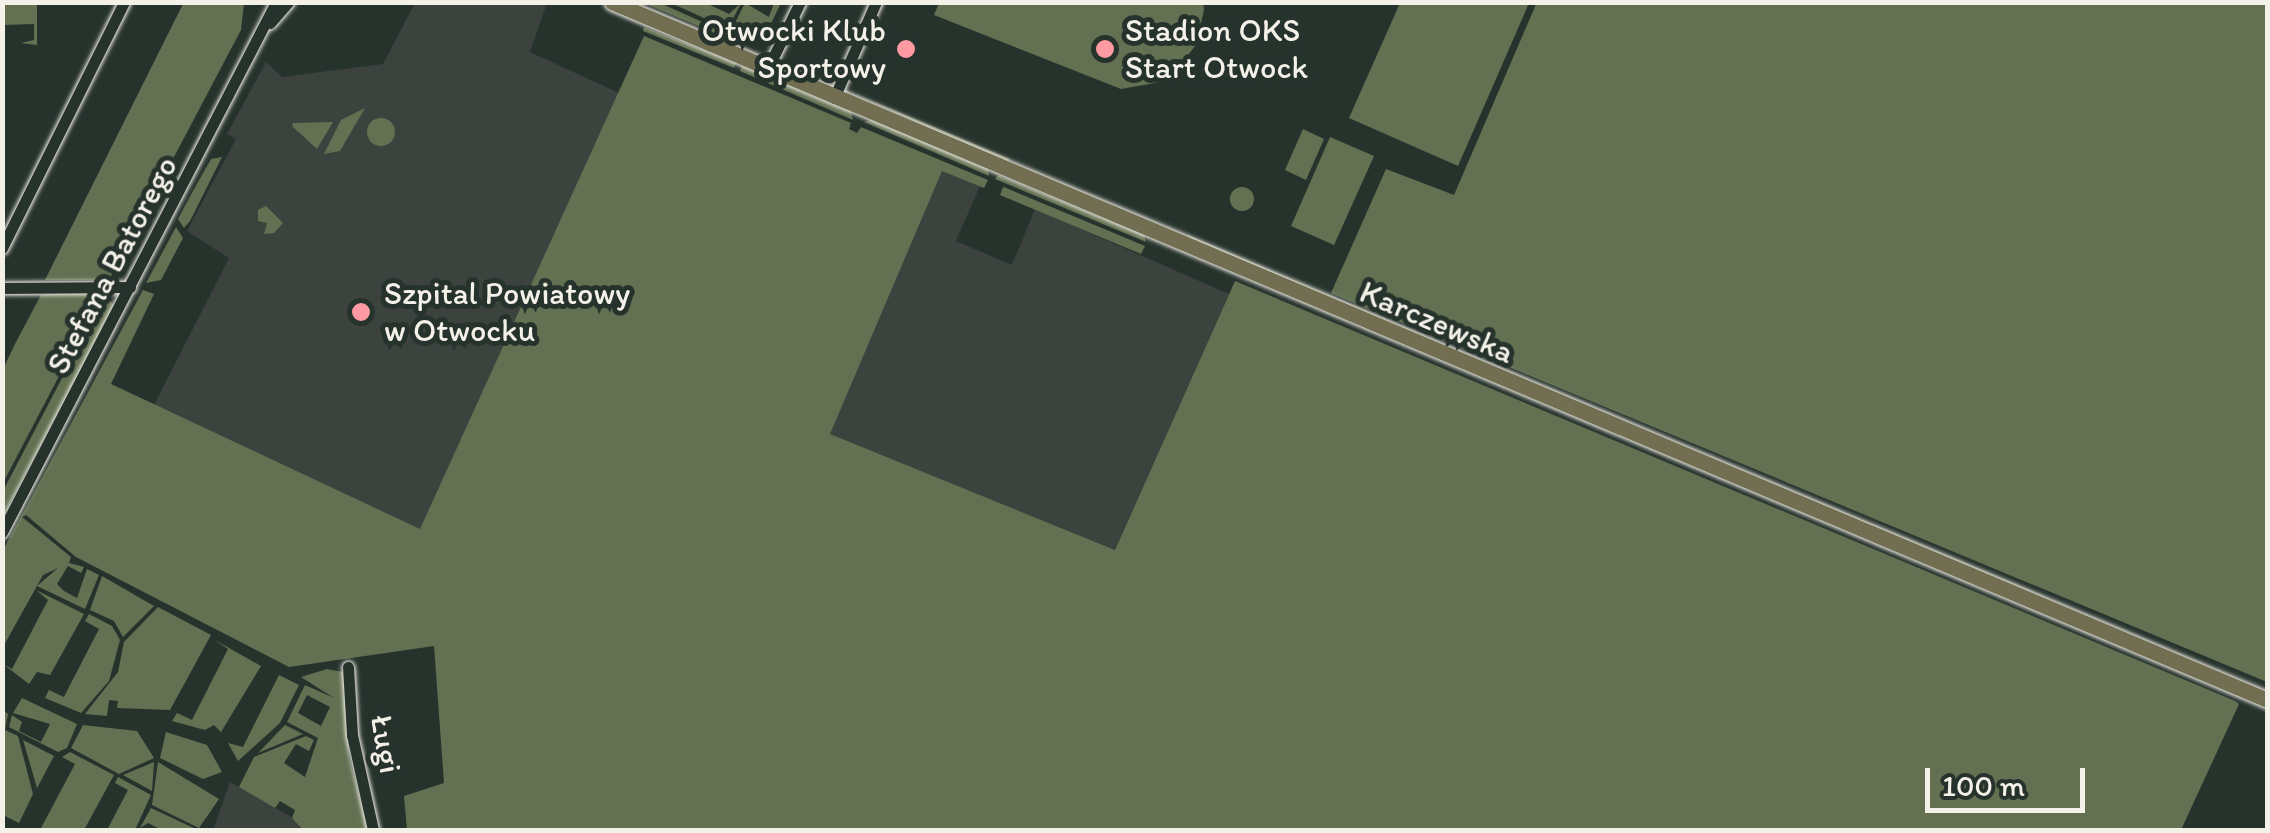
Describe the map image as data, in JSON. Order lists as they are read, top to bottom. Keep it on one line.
{"streets":{"main road":["Karczewska"],"street":["Stefana Batorego","Ługi"]},"places":["Otwocki Klub Sportowy","Stadion OKS Start Otwock","Szpital Powiatowy w Otwocku"],"scale_bar":"100 m"}
